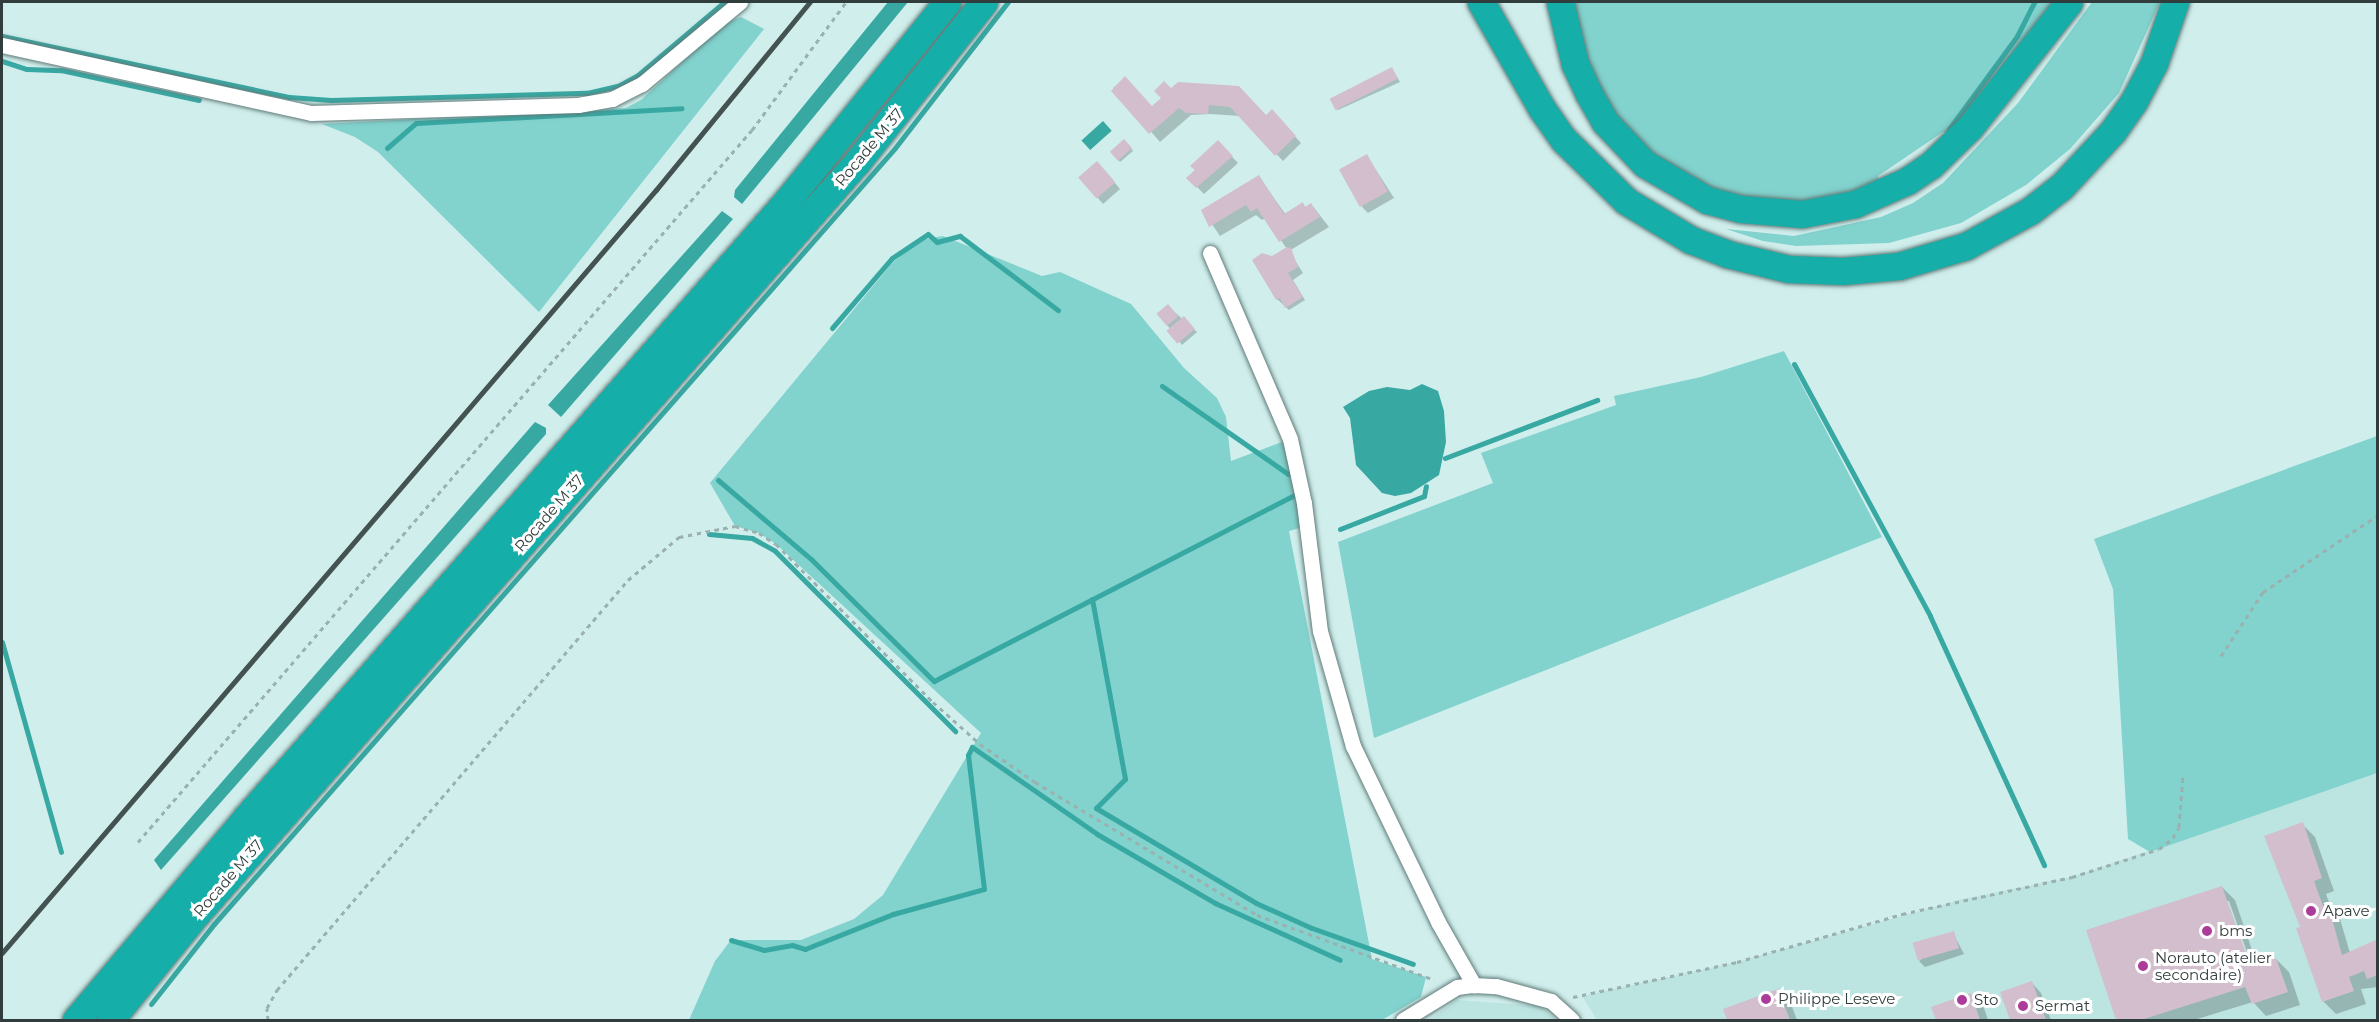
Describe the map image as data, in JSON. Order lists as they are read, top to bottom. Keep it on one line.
{"streets":{"highway":["Rocade M 37"]},"places":["Apave","bms","Norauto (atelier secondaire)","Philippe Leseve","Sto","Sermat"]}
